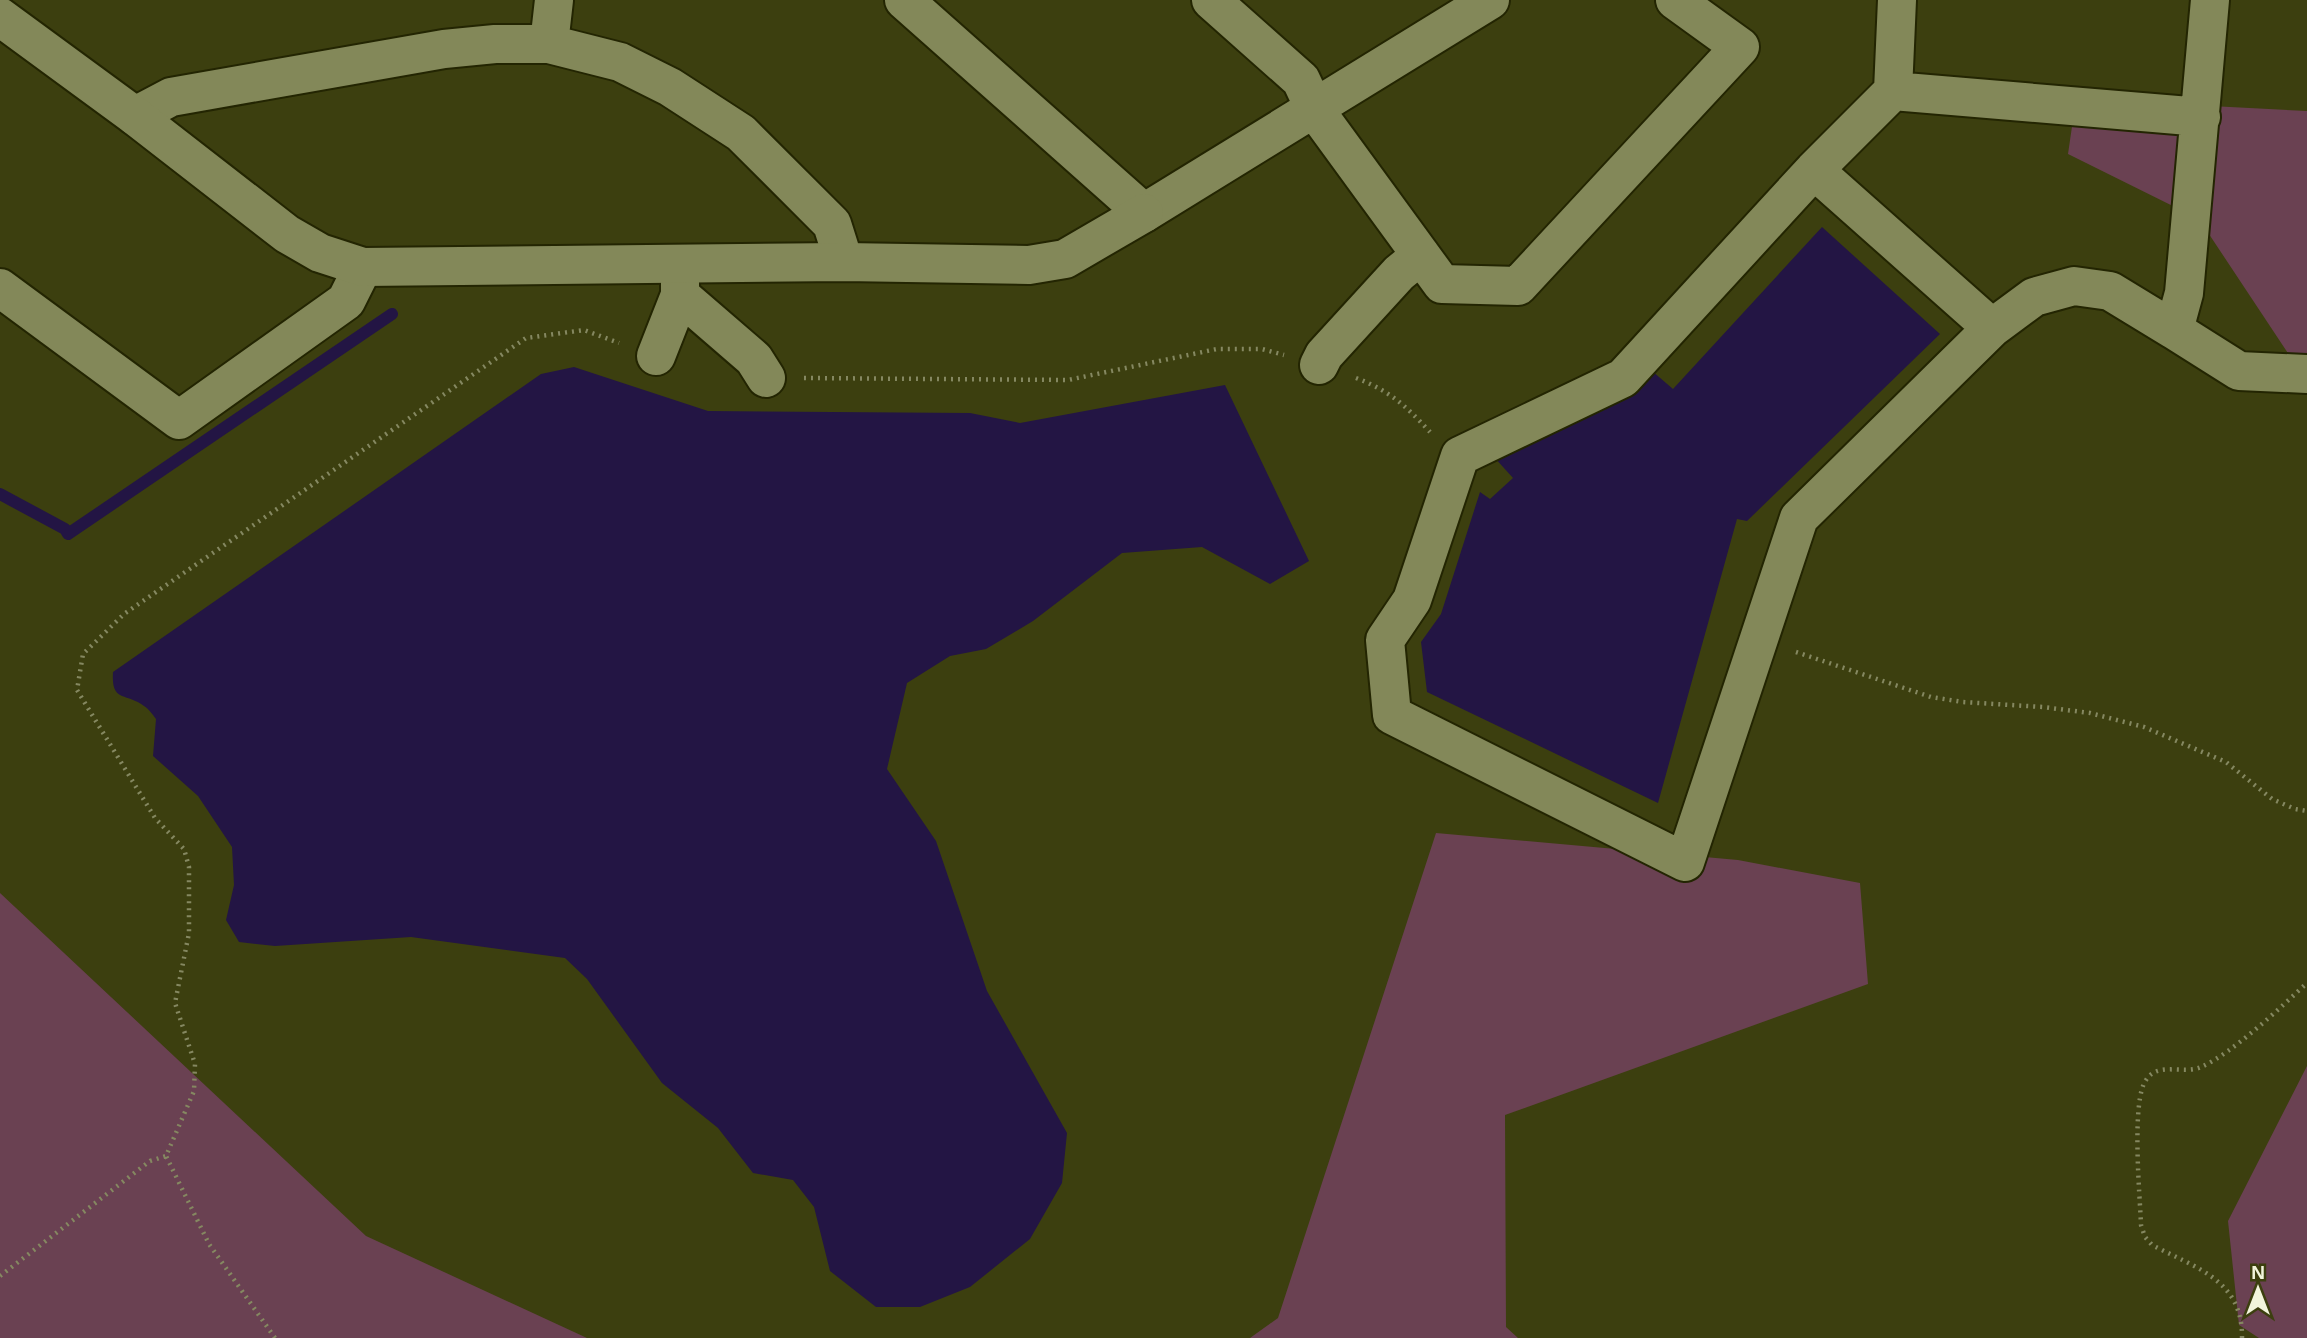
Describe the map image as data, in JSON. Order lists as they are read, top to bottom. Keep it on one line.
{"north":"top"}
